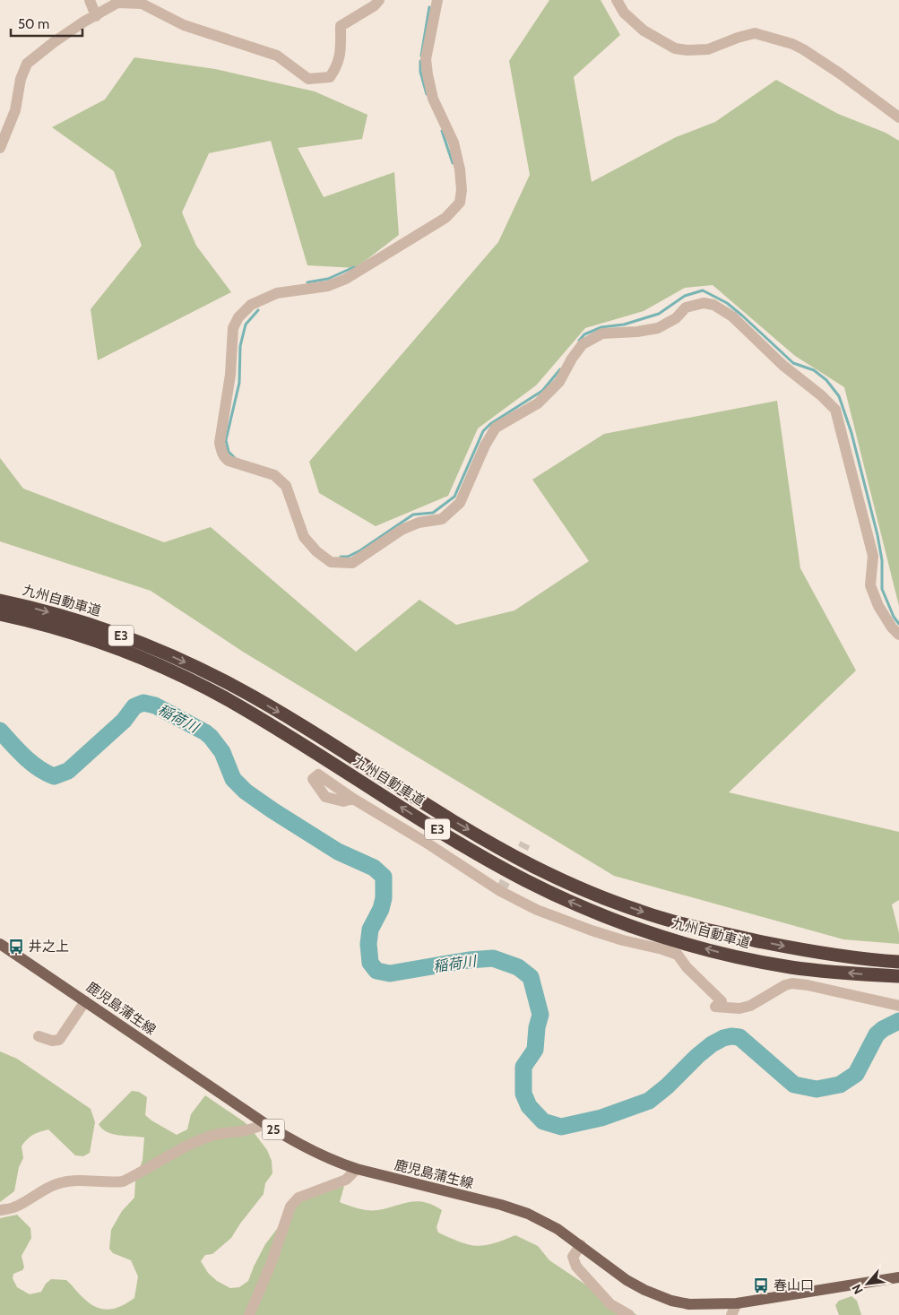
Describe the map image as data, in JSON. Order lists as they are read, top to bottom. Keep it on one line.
{"streets":{"highway":["九州自動車道","E3"],"main road":["鹿児島蒲生線","25"]},"water":["稲荷川"],"places":{"bus stop":["井之上","春山口"]},"scale_bar":"50 m","north":"bottom left"}
